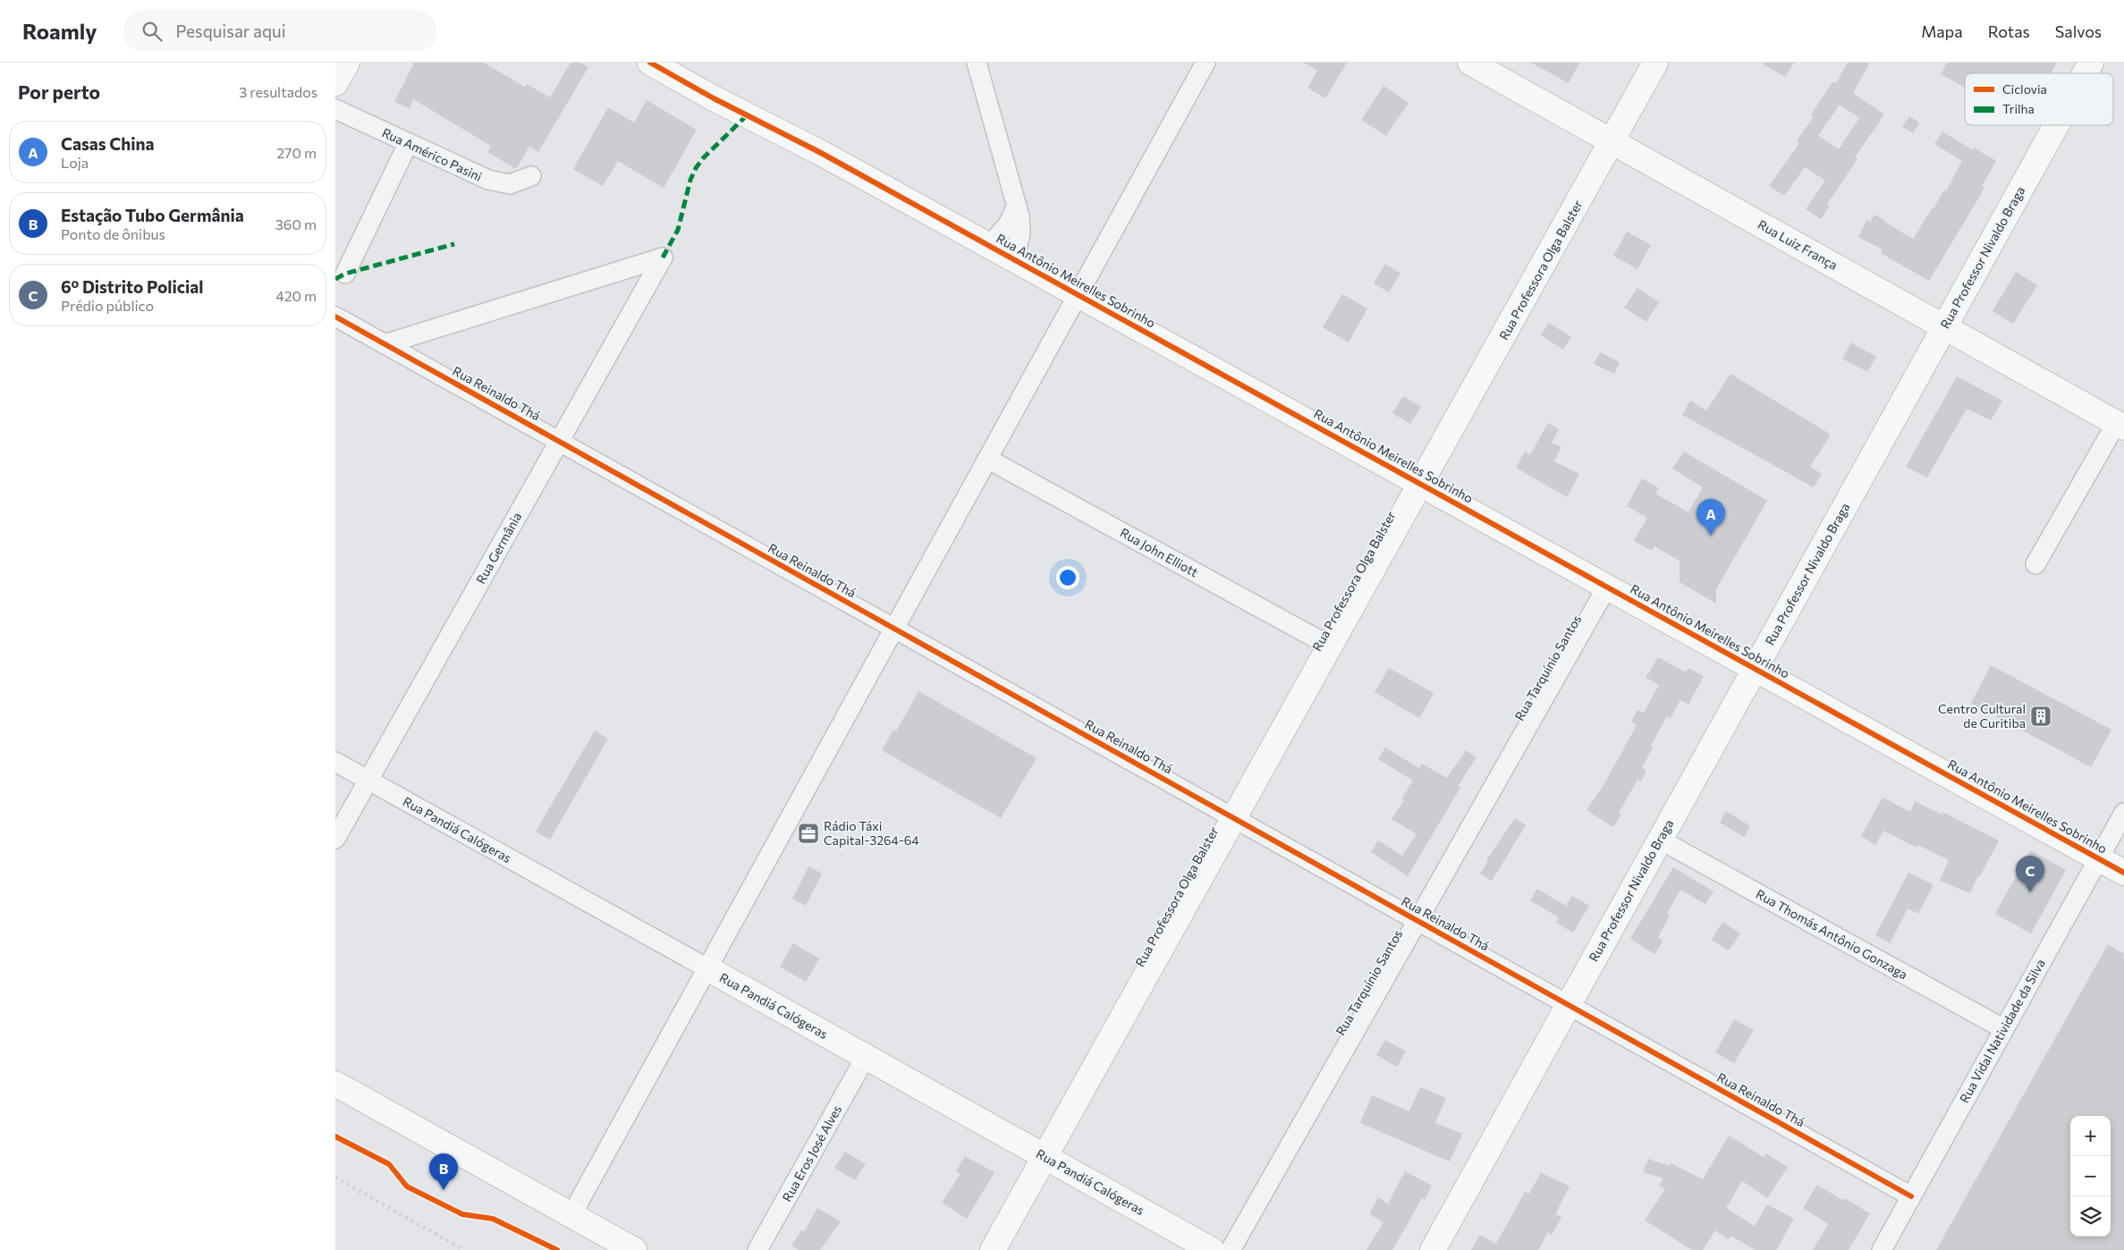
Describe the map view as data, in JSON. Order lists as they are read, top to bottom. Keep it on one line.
{"streets":{"main road":["Rua Luiz França","Rua Professor Nivaldo Braga","Rua Professora Olga Balster","Rua Antônio Meirelles Sobrinho","Rua Pandiá Calógeras"],"street":["Rua Américo Pasini","Rua Reinaldo Thá","Rua Germânia","Rua John Elliott","Rua Tarquínio Santos","Rua Thomás Antônio Gonzaga","Rua Vidal Natividade da Silva","Rua Eros José Alves"]},"crossings":[["Rua Luiz França","Rua Professor Nivaldo Braga"],["Rua Luiz França","Rua Professora Olga Balster"],["Rua Professor Nivaldo Braga","Rua Antônio Meirelles Sobrinho"],["Rua Professor Nivaldo Braga","Rua Reinaldo Thá"],["Rua Professor Nivaldo Braga","Rua Thomás Antônio Gonzaga"],["Rua Professora Olga Balster","Rua Antônio Meirelles Sobrinho"],["Rua Professora Olga Balster","Rua Reinaldo Thá"],["Rua Professora Olga Balster","Rua John Elliott"],["Rua Professora Olga Balster","Rua Pandiá Calógeras"],["Rua Antônio Meirelles Sobrinho","Rua Tarquínio Santos"],["Rua Antônio Meirelles Sobrinho","Rua Vidal Natividade da Silva"],["Rua Reinaldo Thá","Rua Germânia"],["Rua Reinaldo Thá","Rua Tarquínio Santos"],["Rua Reinaldo Thá","Rua Vidal Natividade da Silva"],["Rua Germânia","Rua Pandiá Calógeras"],["Rua Pandiá Calógeras","Rua Eros José Alves"],["Rua Thomás Antônio Gonzaga","Rua Vidal Natividade da Silva"]],"places":{"building":["Centro Cultural de Curitiba"],"office":["Rádio Táxi Capital-3264-64"]},"legend":["Ciclovia","Trilha"],"page":{"header":"Roamly","search":"Pesquisar aqui","nav":["Mapa","Rotas","Salvos"],"heading":["Por perto","3 resultados"],"list":[{"mark":"A","name":"Casas China","note":"Loja","value":"270 m"},{"mark":"B","name":"Estação Tubo Germânia","note":"Ponto de ônibus","value":"360 m"},{"mark":"C","name":"6º Distrito Policial","note":"Prédio público","value":"420 m"}],"pins":["A","C","B"],"map_buttons":["+","−"]}}
